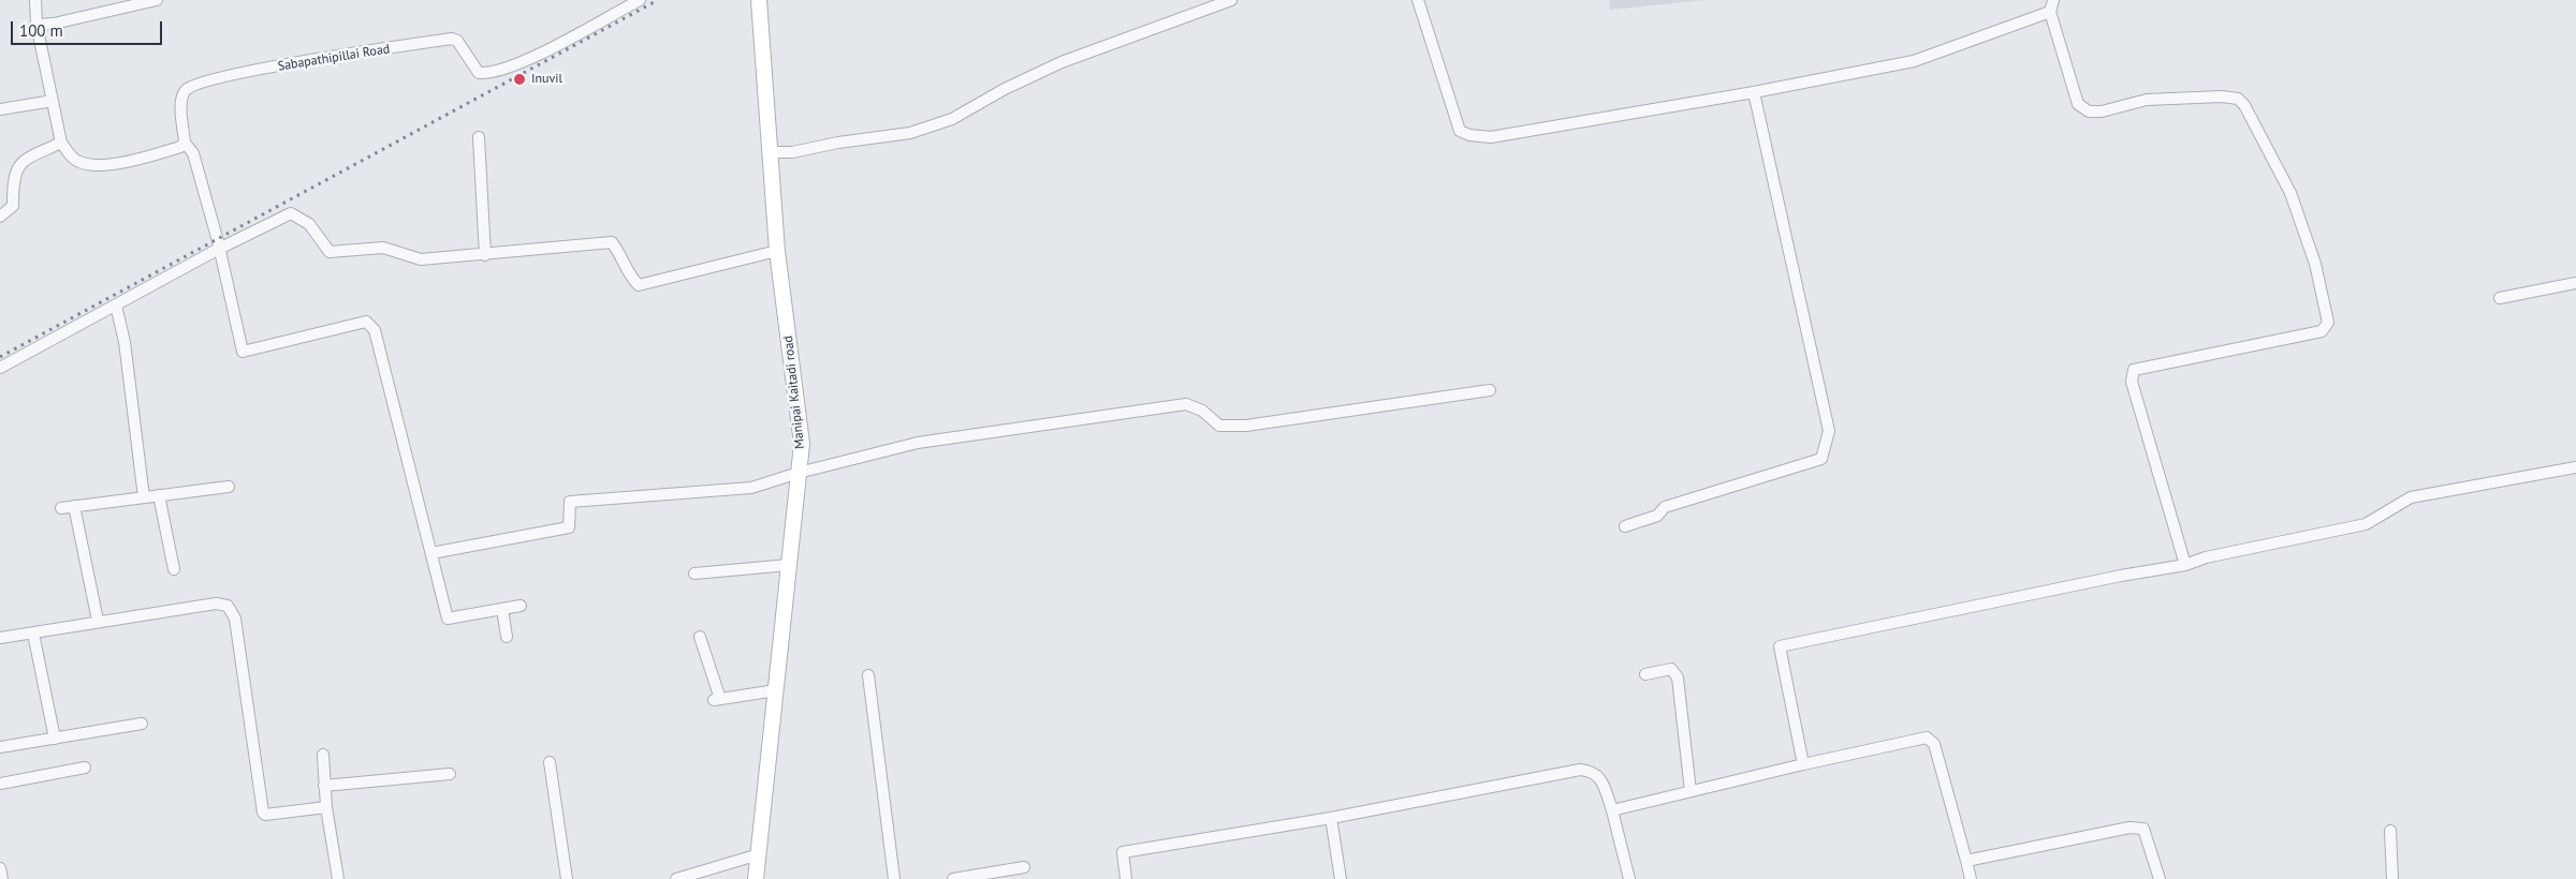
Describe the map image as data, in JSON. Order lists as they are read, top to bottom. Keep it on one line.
{"streets":{"main road":["Manipai Kaitadi road"],"street":["Sabapathipillai Road"]},"places":["Inuvil"],"scale_bar":"100 m"}
